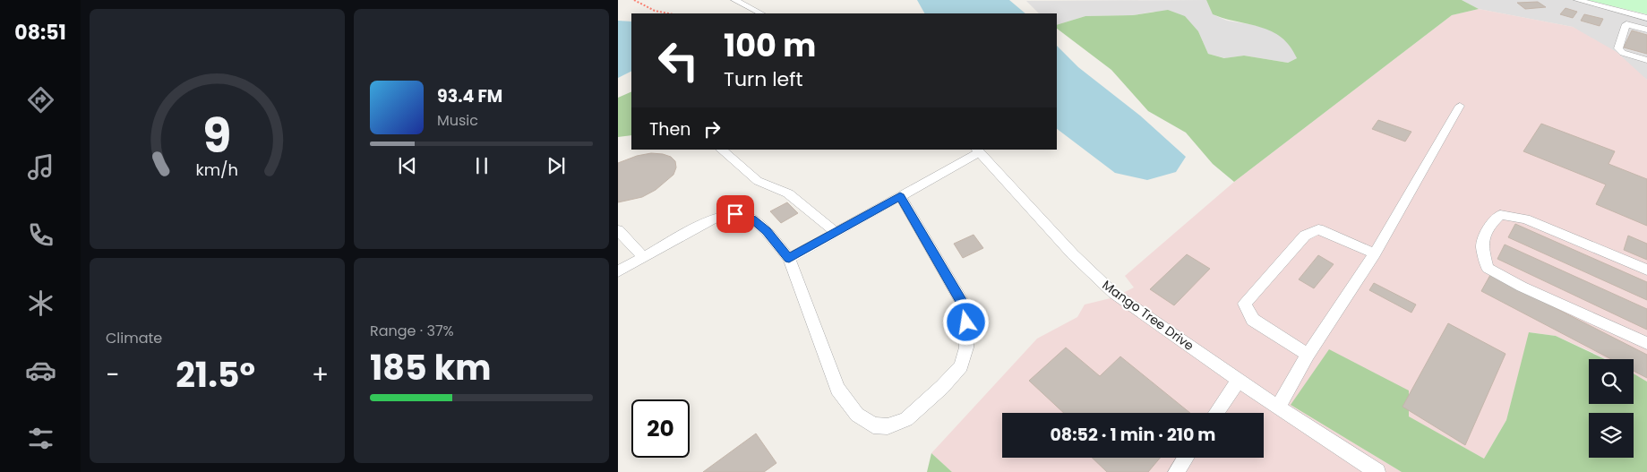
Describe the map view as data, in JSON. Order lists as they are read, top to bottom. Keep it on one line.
{"streets":{"street":["Mango Tree Drive"]},"page":{"tabs":"08:51","turn":["100 m","Turn left"],"song":["93.4 FM","Music"],"then":"Then","tile":["Climate",["Range · 37%","185 km"]],"heat":["−","21.5°","+"],"limit":"20","trip":"08:52 · 1 min · 210 m","gauge":["9","km/h"]}}
